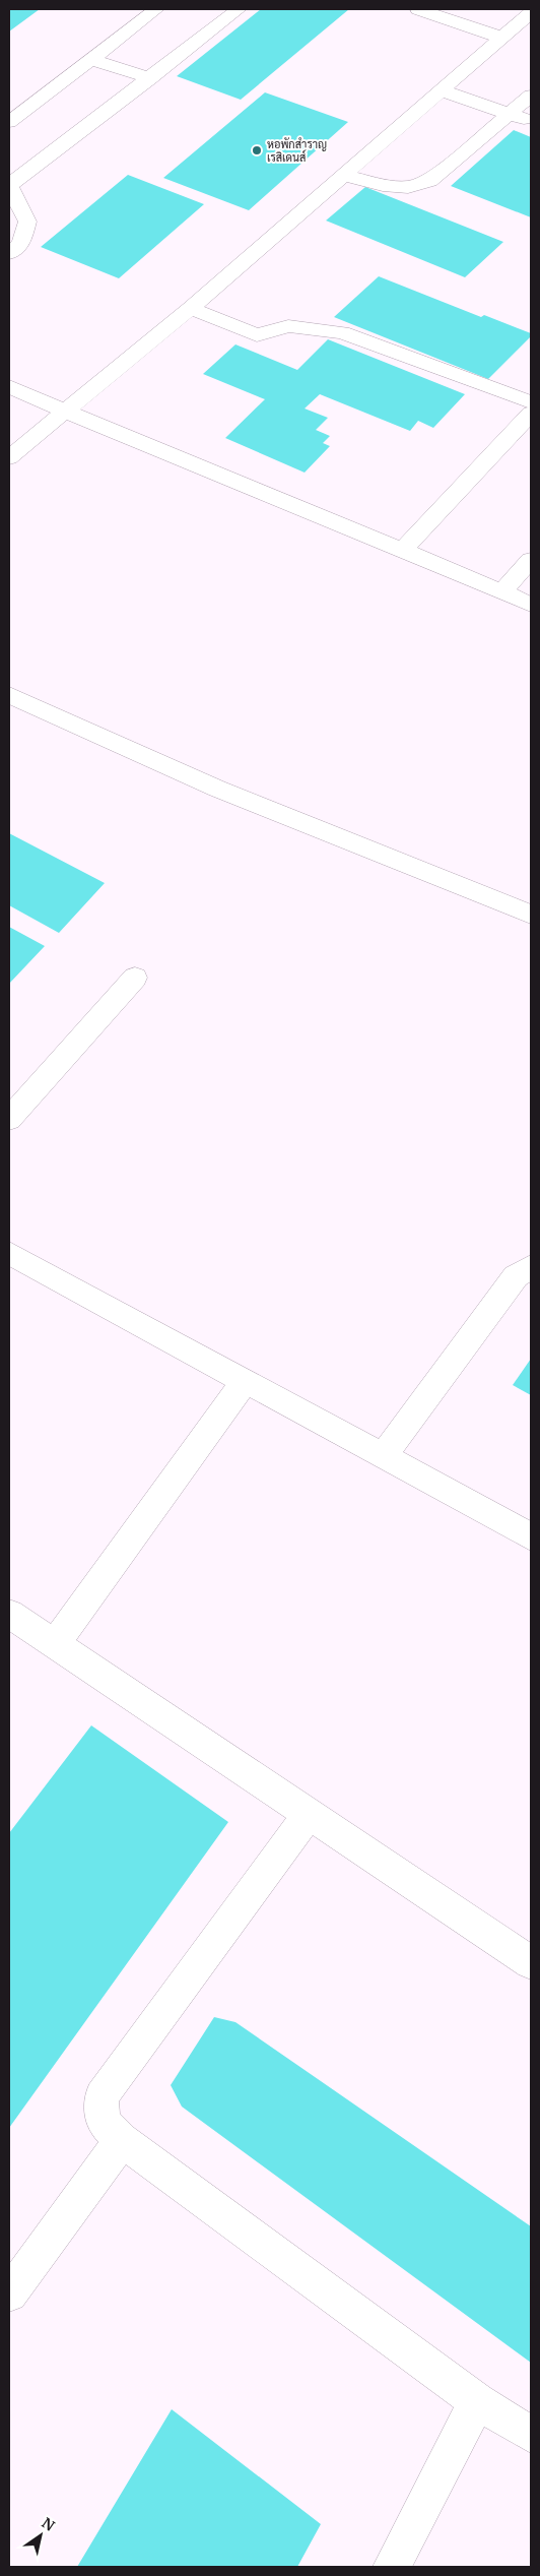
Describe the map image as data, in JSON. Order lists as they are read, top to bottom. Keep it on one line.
{"places":["หอพักสำราญ เรสิเดนส์"],"north":"top right"}
